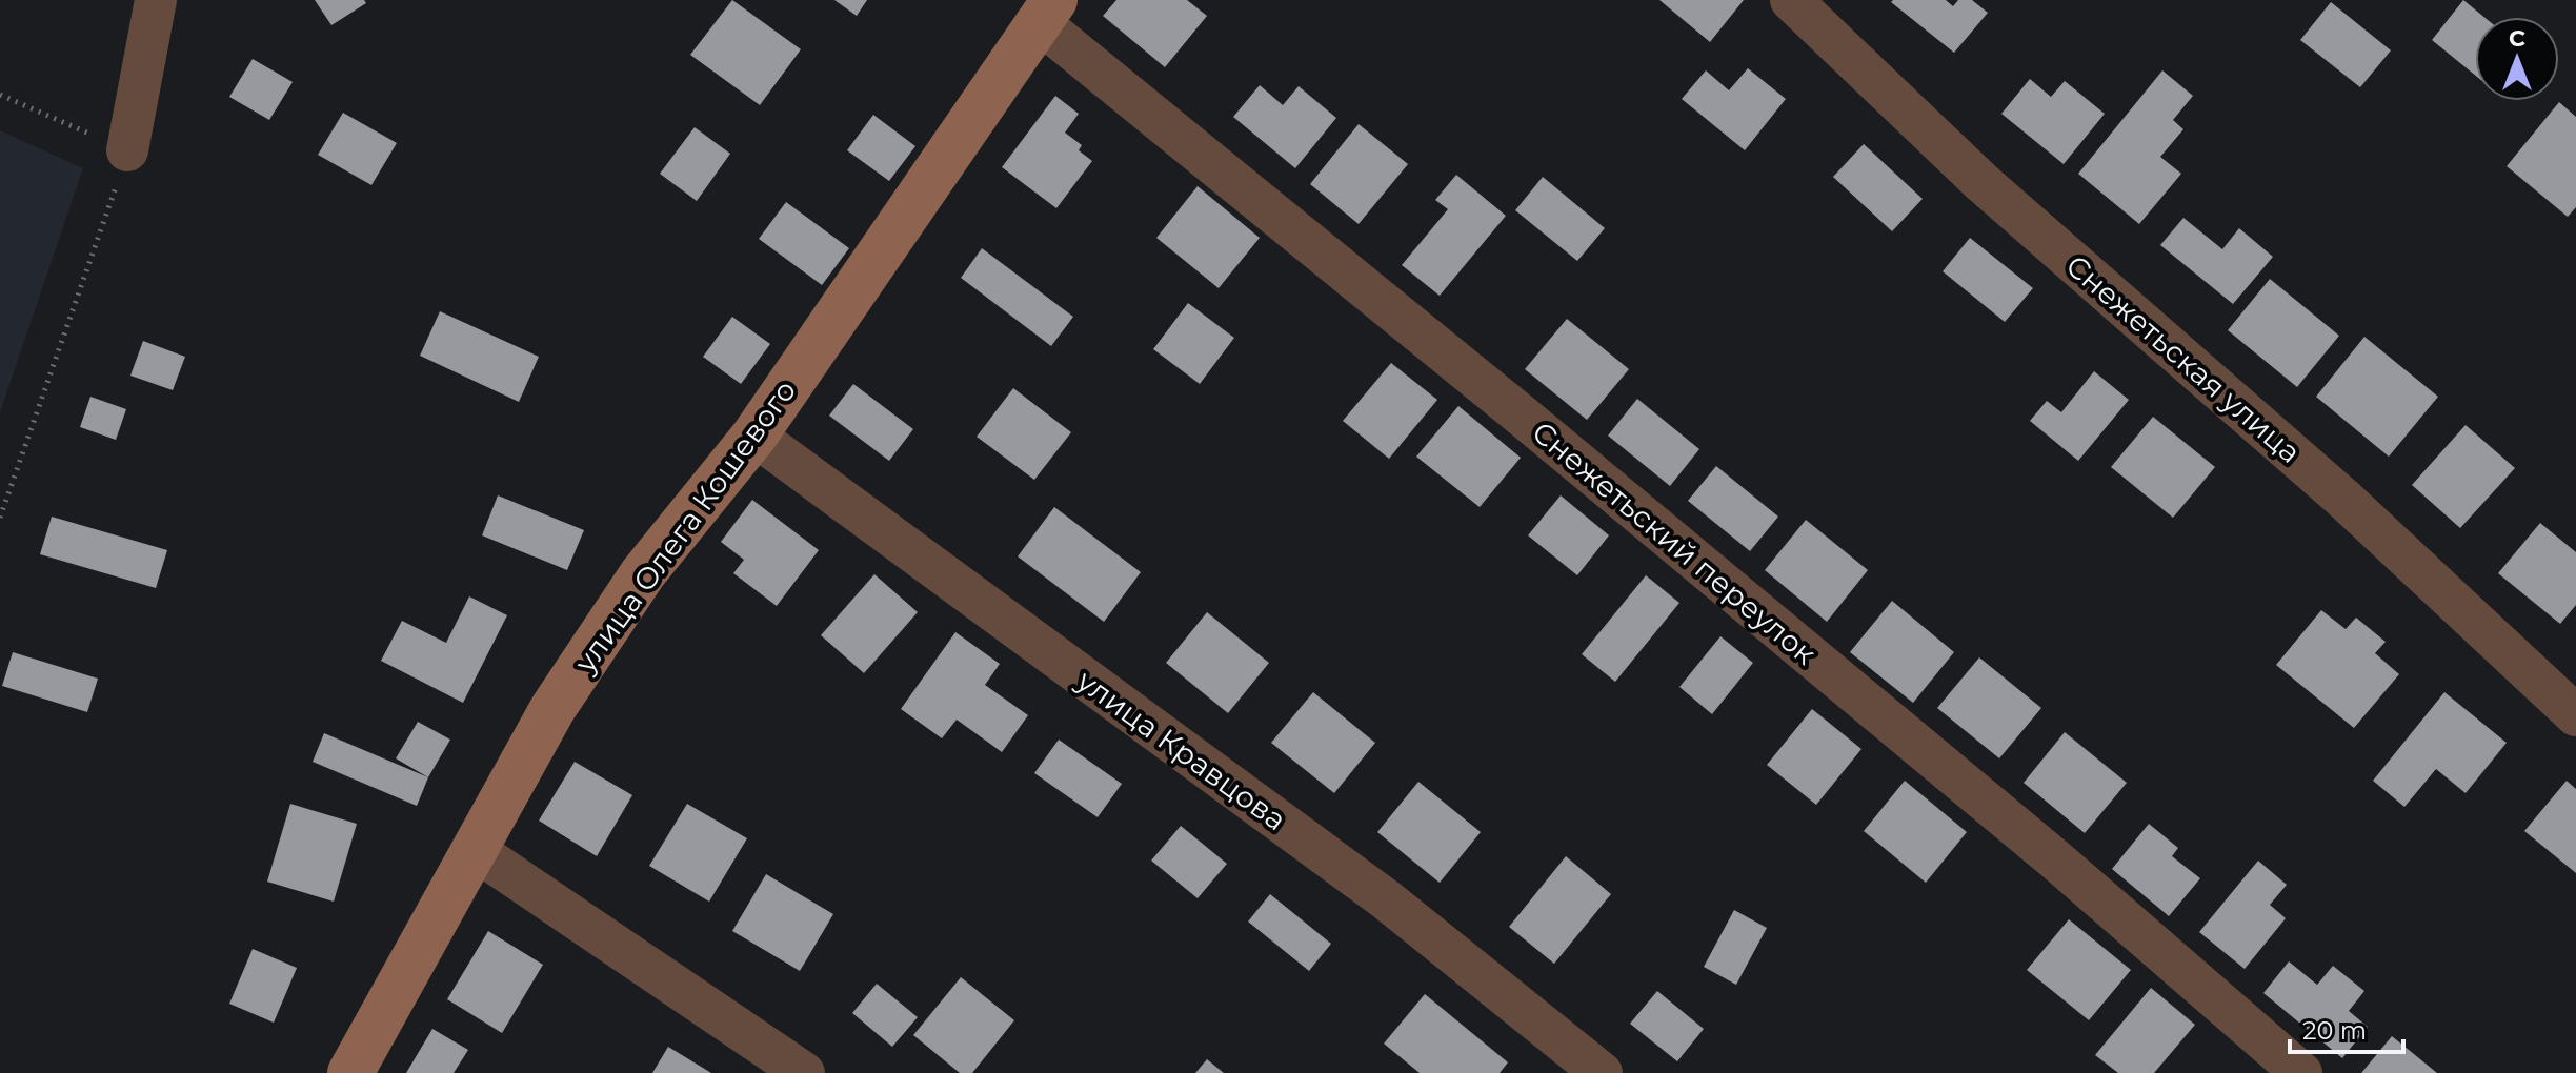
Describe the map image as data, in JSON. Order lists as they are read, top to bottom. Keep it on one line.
{"streets":{"street":["Снежетьская улица","улица Олега Кошевого","Снежетьский переулок","улица Кравцова"]},"crossings":[["улица Олега Кошевого","Снежетьский переулок"],["улица Олега Кошевого","улица Кравцова"]],"scale_bar":"20 m","north":"top"}
